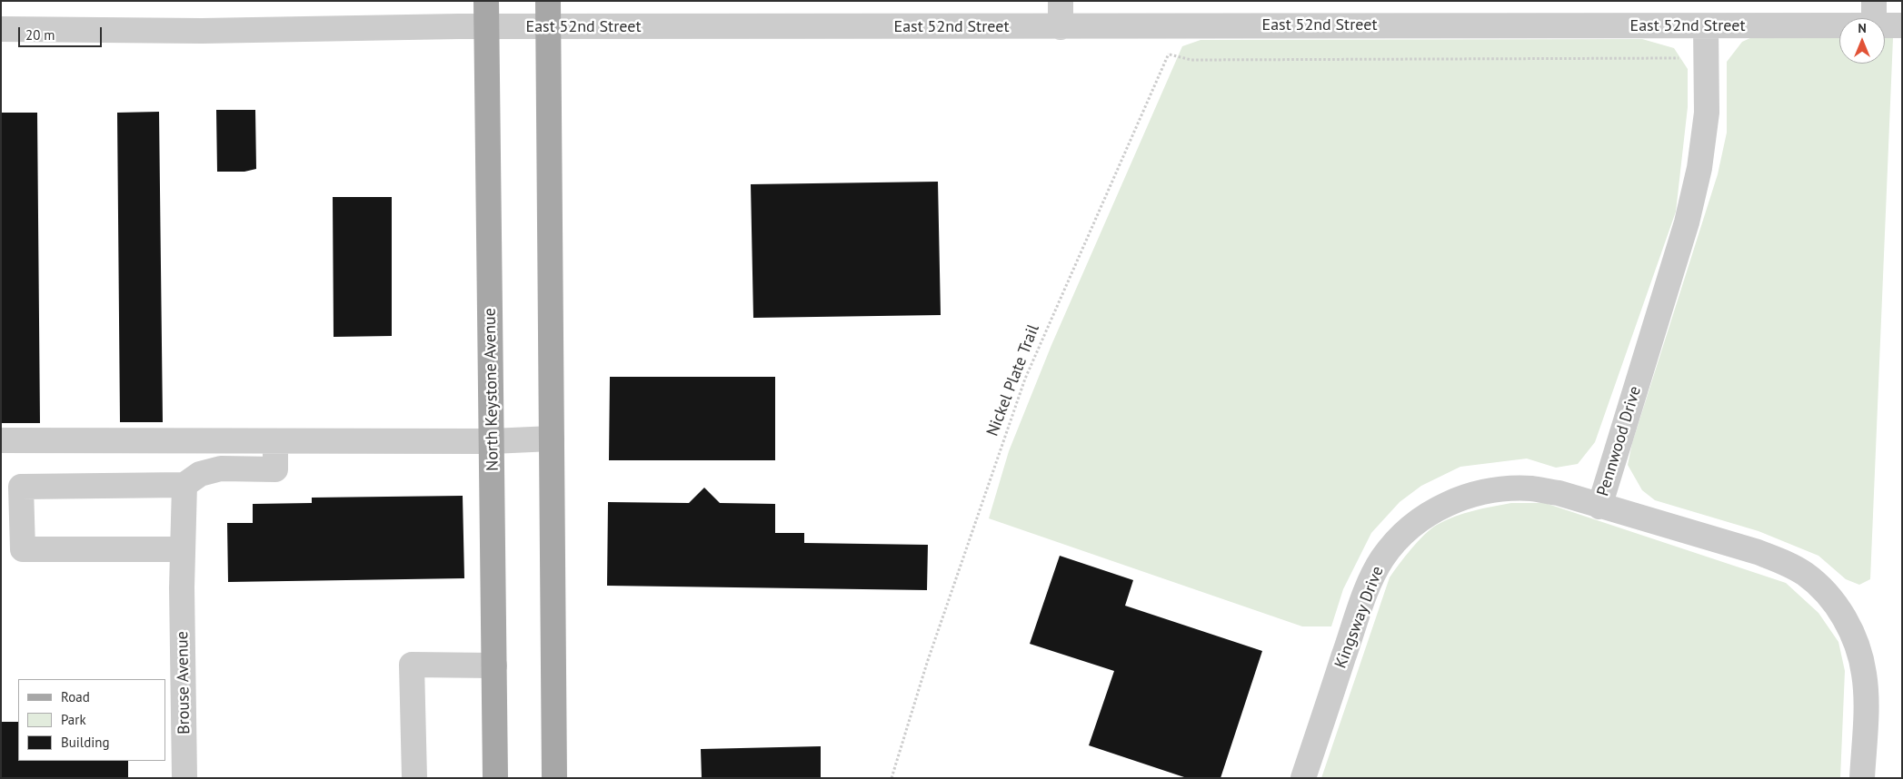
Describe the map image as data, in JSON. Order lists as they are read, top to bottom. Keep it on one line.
{"streets":{"main road":["North Keystone Avenue"],"street":["East 52nd Street","Pennwood Drive","Kingsway Drive","Brouse Avenue"],"path":["Nickel Plate Trail"]},"crossings":[["East 52nd Street","Nickel Plate Trail"],["East 52nd Street","North Keystone Avenue"],["East 52nd Street","Pennwood Drive"],["Pennwood Drive","Kingsway Drive"]],"legend":["Road","Park","Building"],"scale_bar":"20 m","north":"top"}
